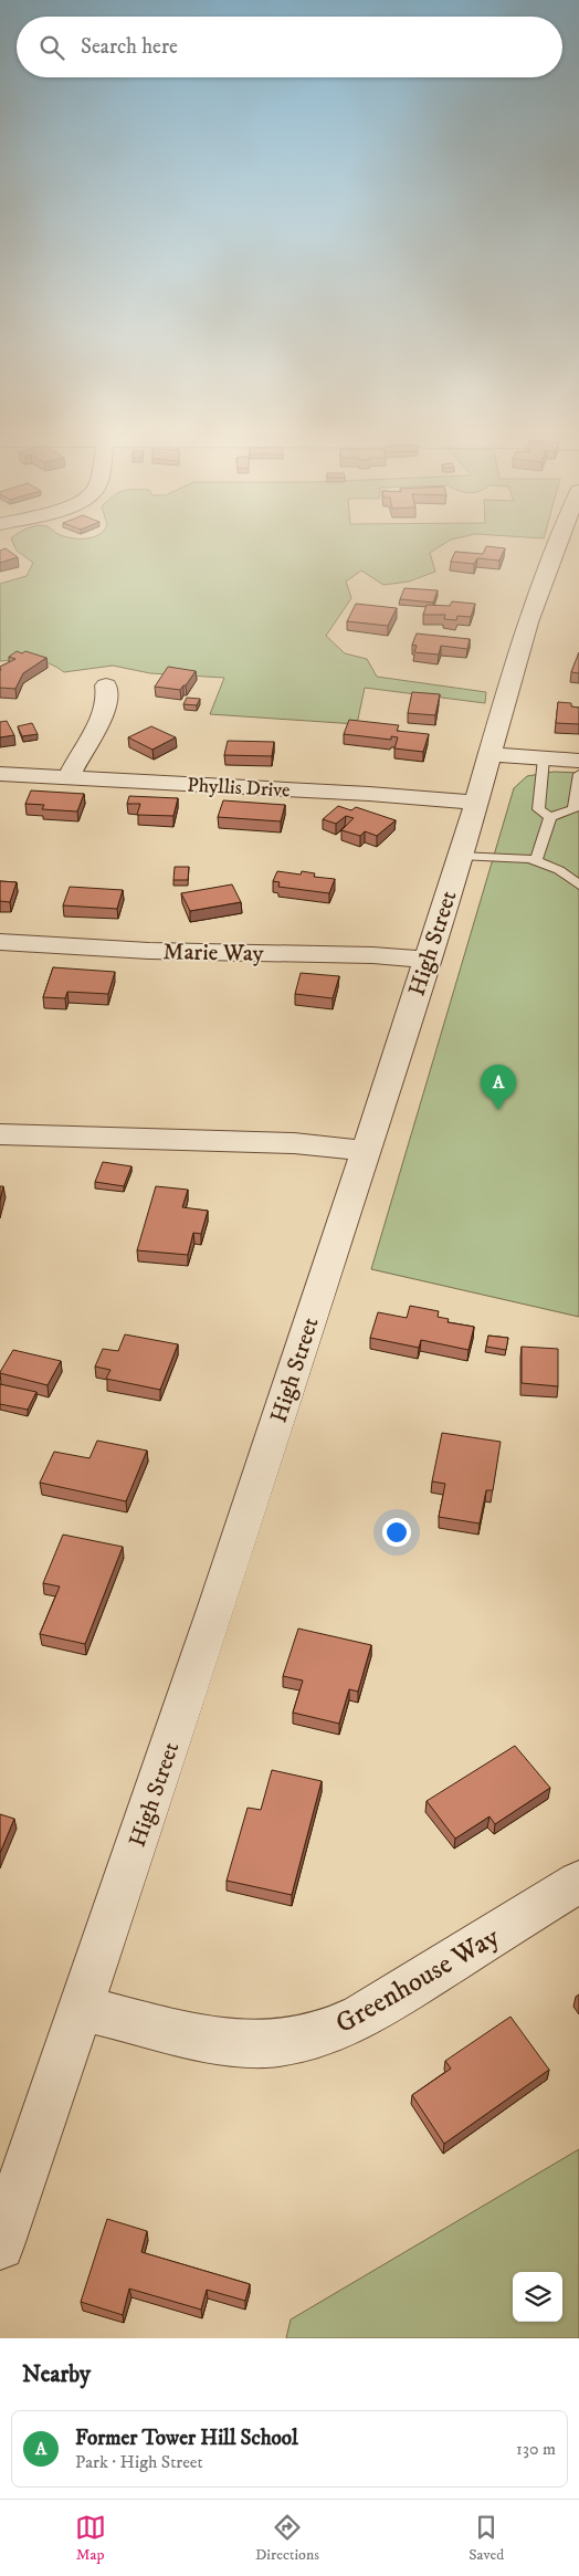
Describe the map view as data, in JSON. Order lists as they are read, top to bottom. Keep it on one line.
{"streets":{"street":["Phyllis Drive","High Street","Marie Way","Greenhouse Way"]},"crossings":[["Phyllis Drive","High Street"],["High Street","Marie Way"],["High Street","Greenhouse Way"]],"page":{"search":"Search here","pins":"A","heading":"Nearby","list":[{"mark":"A","name":"Former Tower Hill School","note":"Park · High Street","value":"130 m"}],"nav":["Map","Directions","Saved"]}}
